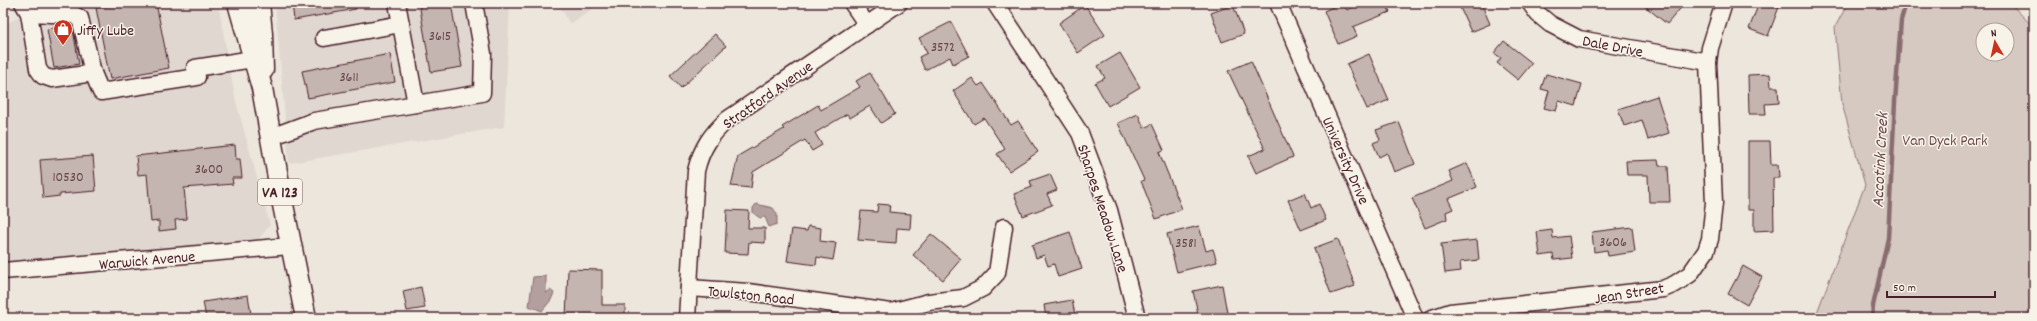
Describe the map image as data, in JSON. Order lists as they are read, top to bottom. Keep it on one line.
{"streets":{"main road":["VA 123"],"street":["Dale Drive","Stratford Avenue","University Drive","Sharpes Meadow Lane","Warwick Avenue","Jean Street","Towlston Road"]},"crossings":[["Dale Drive","Jean Street"],["Stratford Avenue","Towlston Road"],["VA 123","Warwick Avenue"]],"water":["Accotink Creek"],"parks":["Van Dyck Park"],"places":{"shop":["Jiffy Lube"]},"house_numbers":["3615","3572","3611","3600","10530","3606","3581"],"scale_bar":"50 m","north":"top"}
